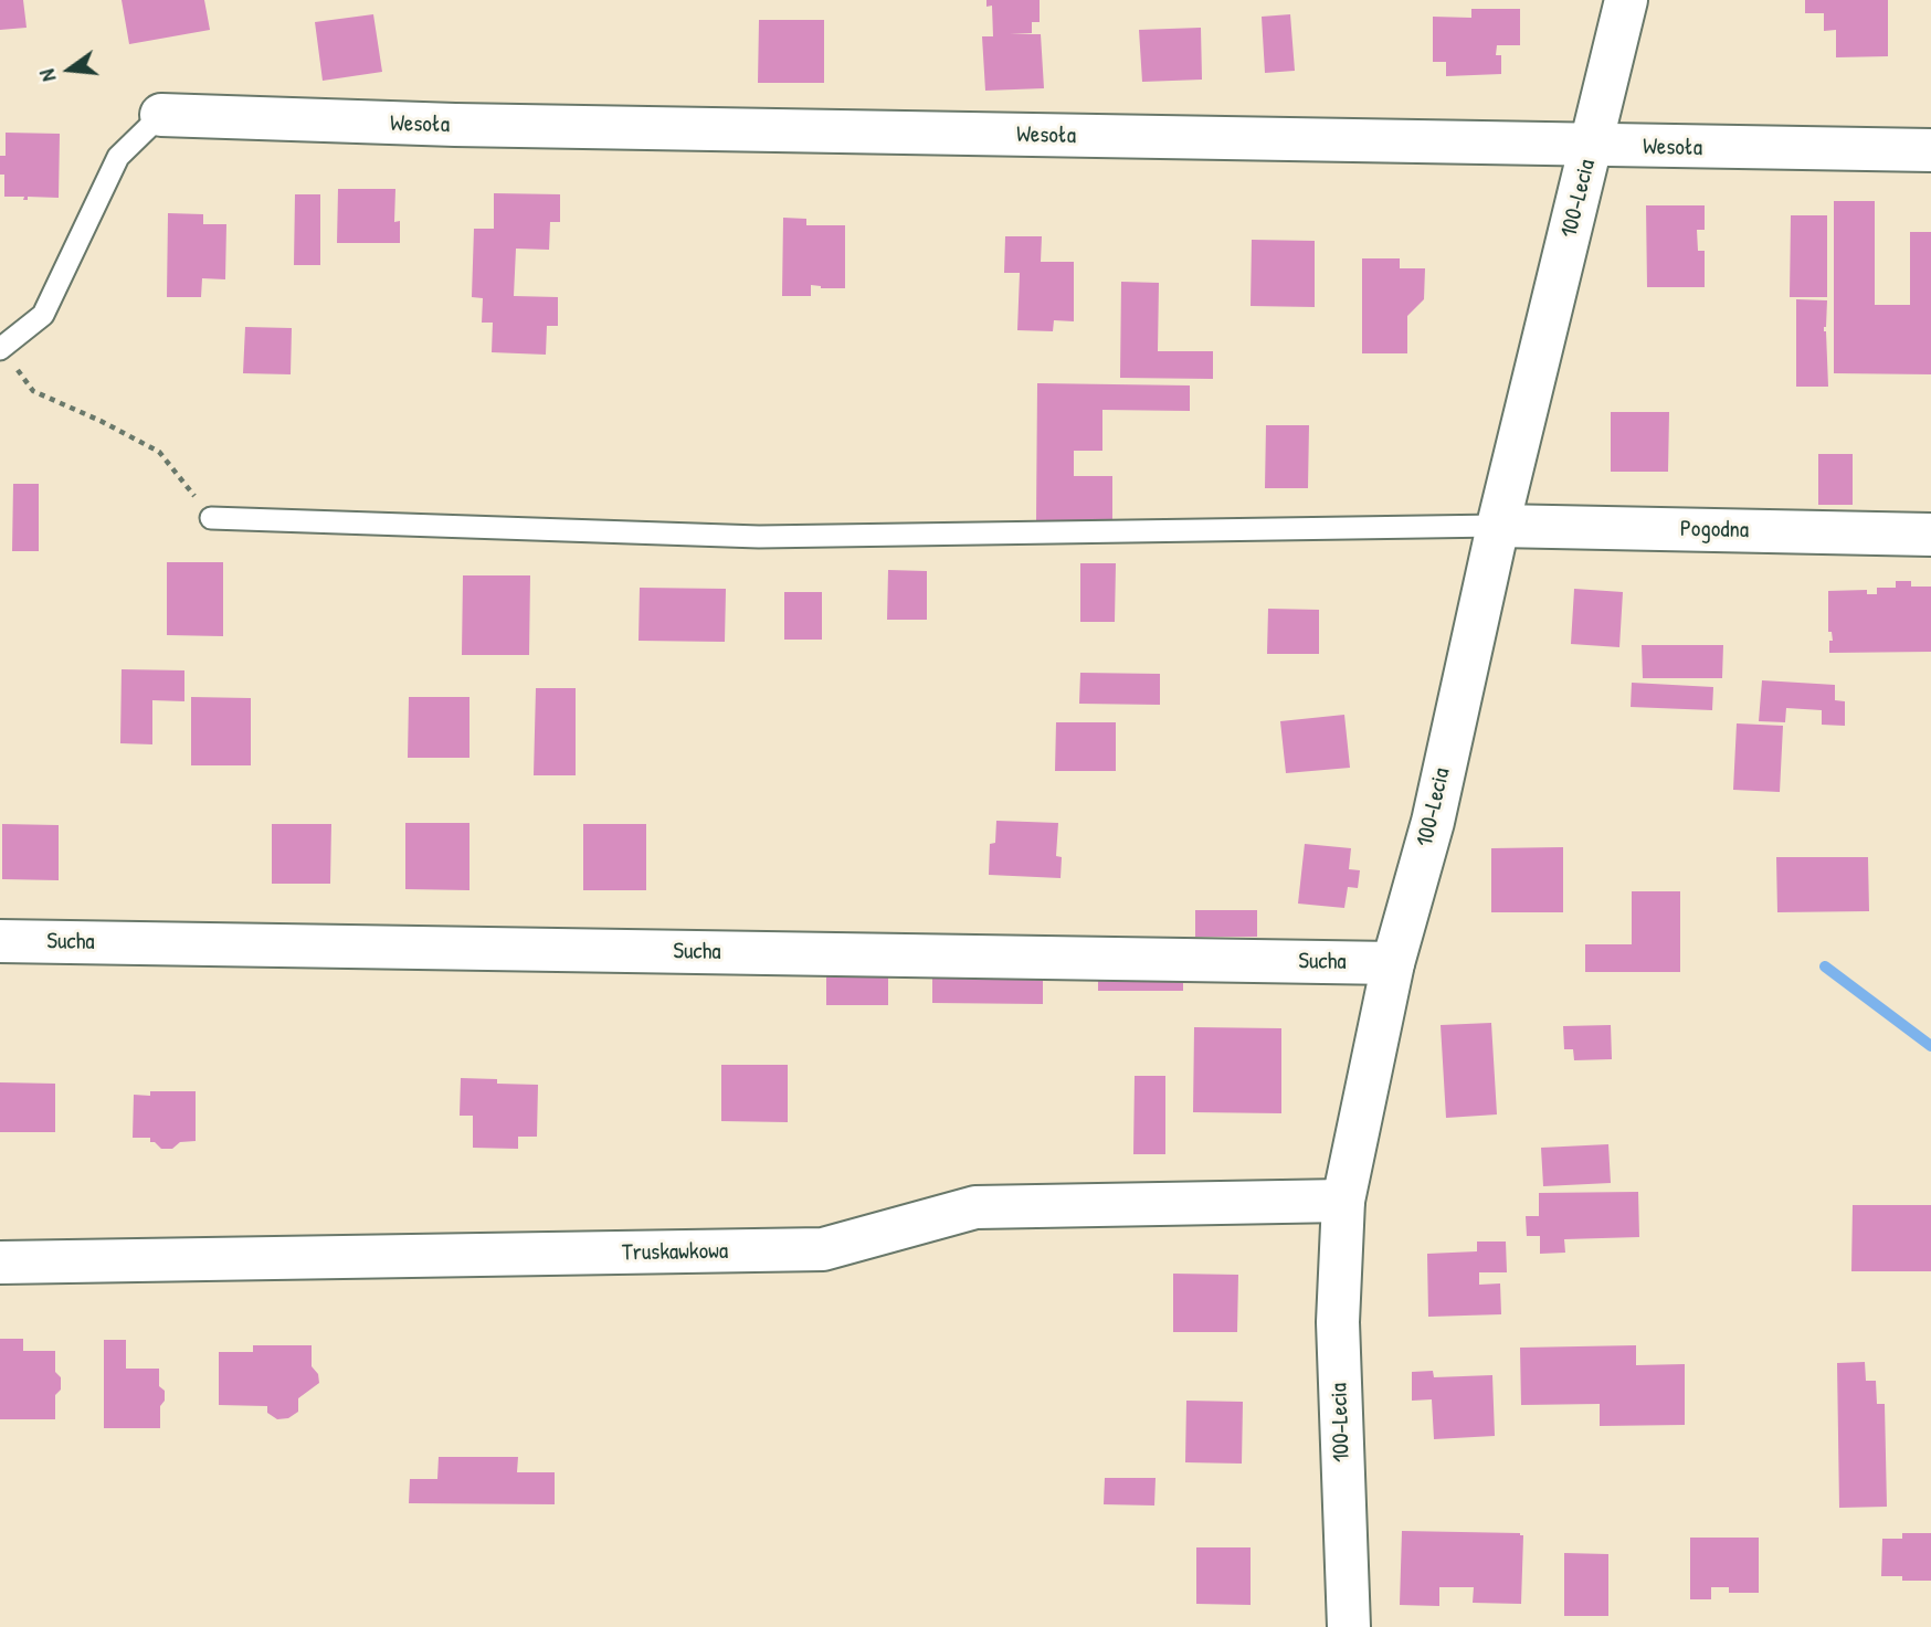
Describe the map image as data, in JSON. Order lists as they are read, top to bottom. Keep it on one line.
{"streets":{"street":["Wesoła","100-Lecia","Pogodna","Sucha","Truskawkowa"]},"crossings":[["Wesoła","100-Lecia"],["100-Lecia","Pogodna"],["100-Lecia","Sucha"],["100-Lecia","Truskawkowa"]],"north":"left"}
